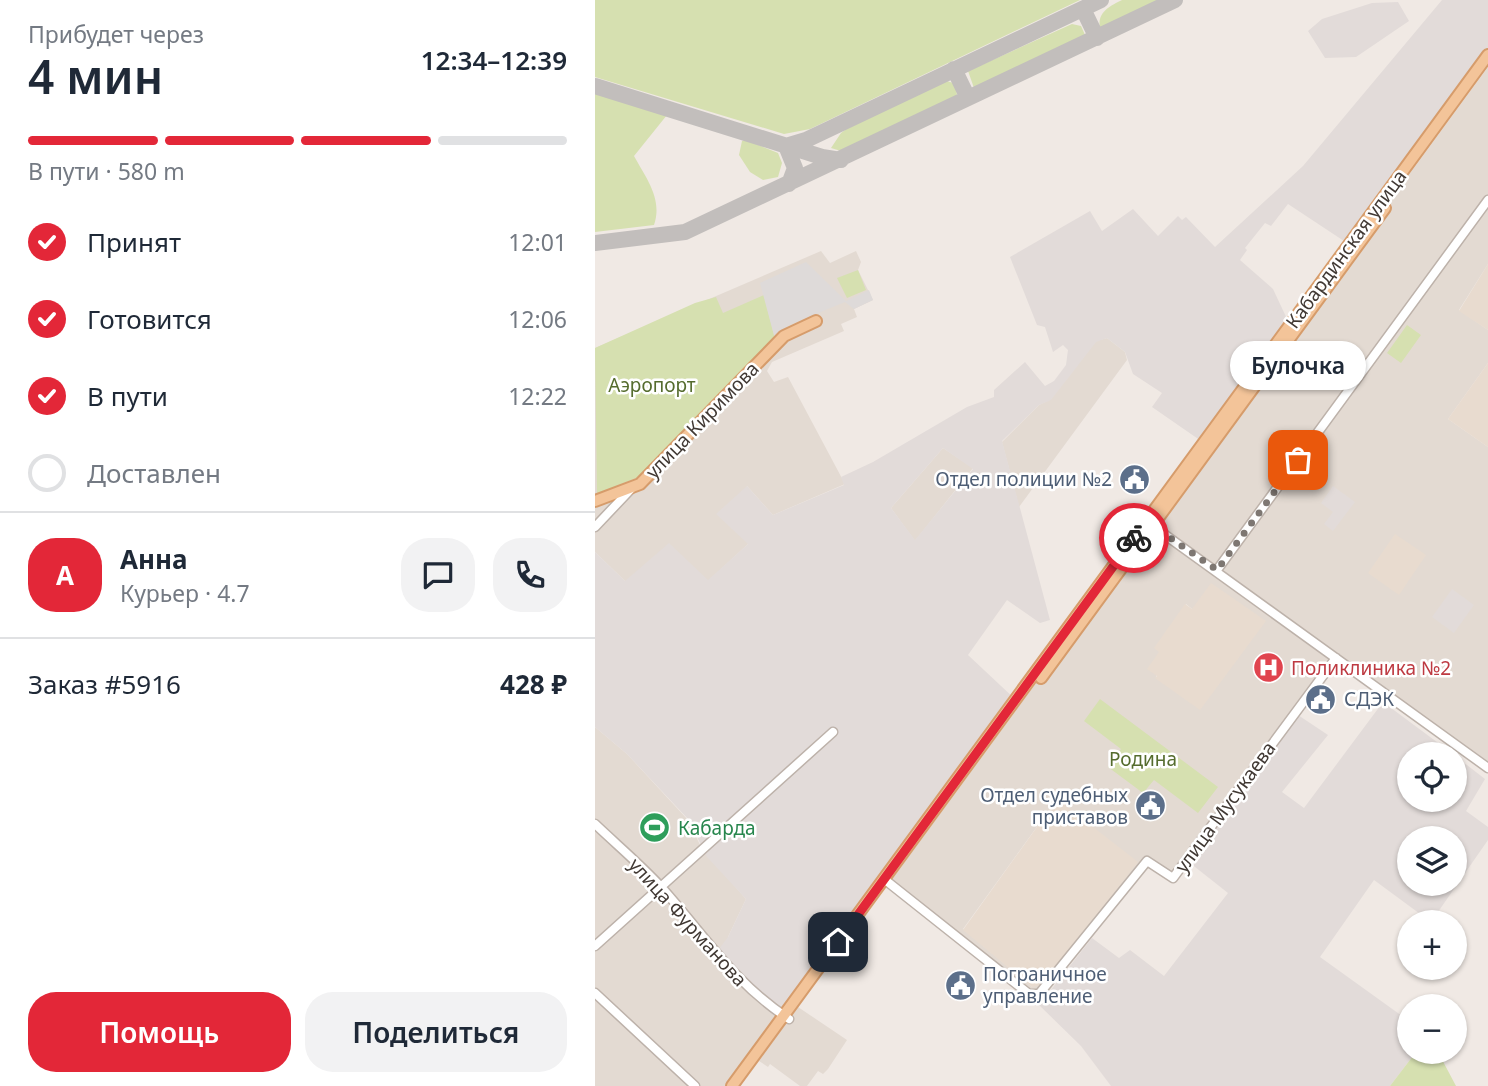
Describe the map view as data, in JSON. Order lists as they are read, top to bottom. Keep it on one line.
{"streets":{"main road":["Кабардинская улица","улица Киримова"],"street":["улица Мусукаева","улица Фурманова"]},"crossings":[["Кабардинская улица","улица Мусукаева"],["Кабардинская улица","улица Фурманова"]],"parks":["Аэропорт","Родина"],"places":{"other":["Булочка"],"public building":["Отдел полиции №2","СДЭК","Отдел судебных приставов","Пограничное управление"],"hospital":["Поликлиника №2"],"sports":["Кабарда"]},"page":{"heading":["4 мин","Прибудет через","12:34–12:39"],"panel":["Анна","Курьер · 4.7","Заказ #5916","428 ₽"],"bar":"В пути · 580 m","list":[["Принят","12:01"],["Готовится","12:06"],["В пути","12:22"],"Доставлен"],"bubble":"Булочка","round":"А","map_buttons":["+","−"],"buttons":["Помощь","Поделиться"]}}
